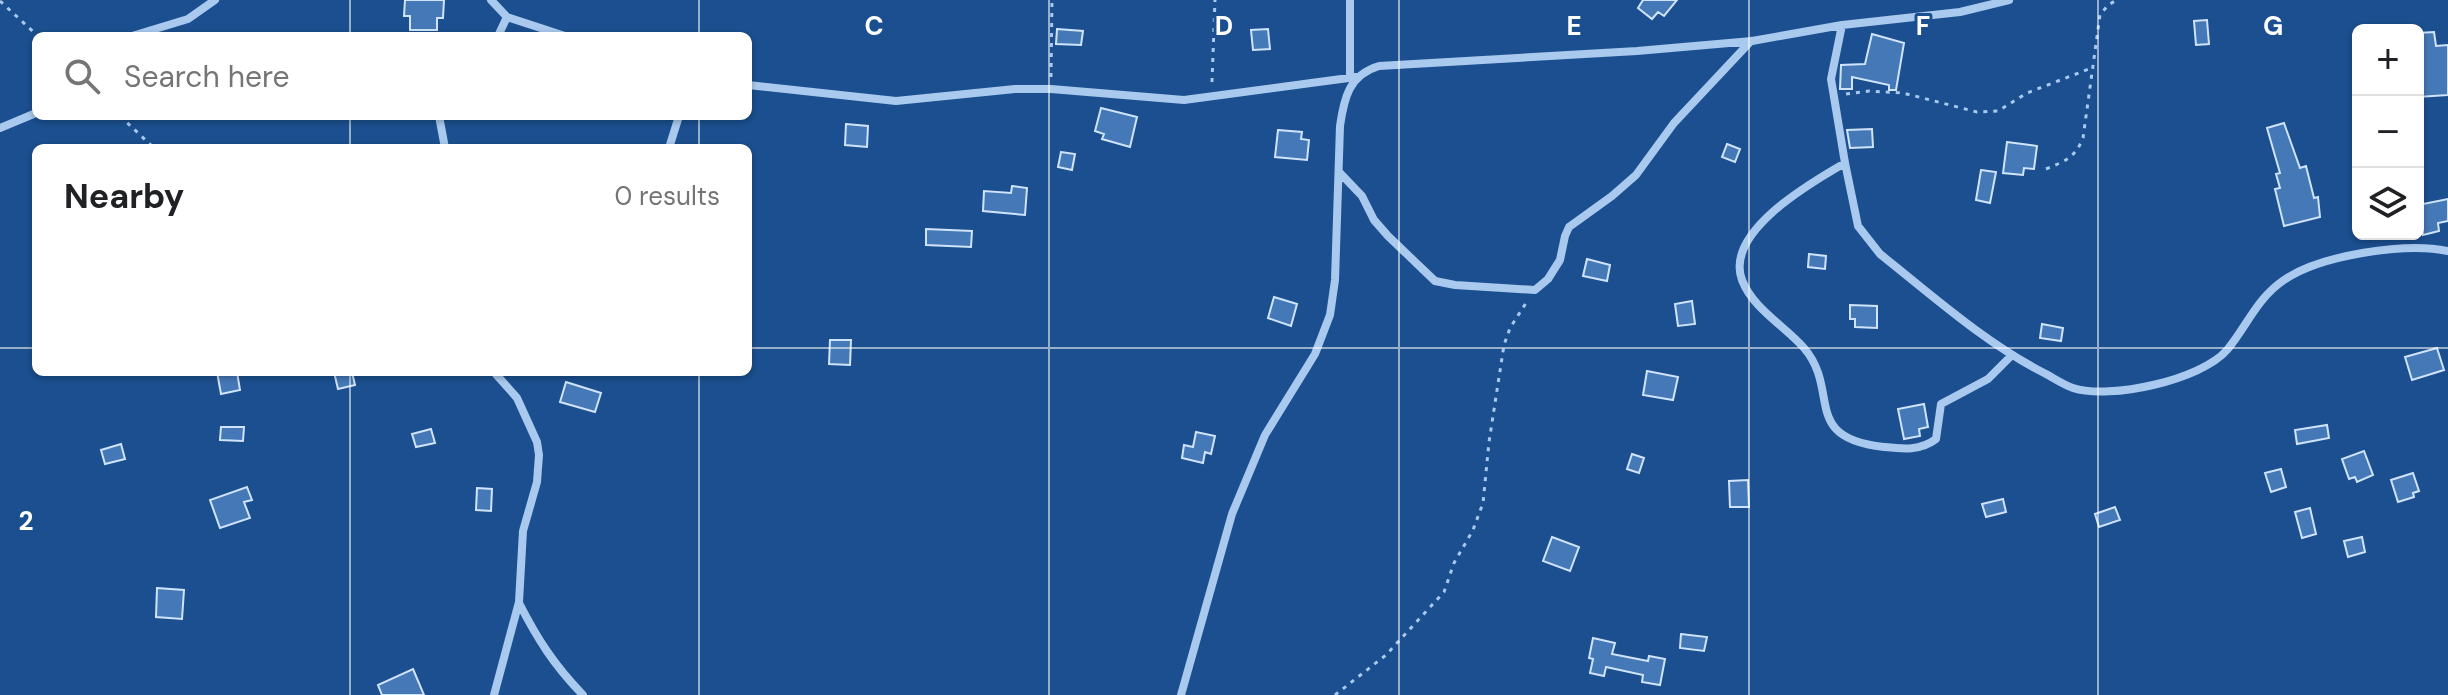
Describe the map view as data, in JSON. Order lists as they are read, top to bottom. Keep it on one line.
{"page":{"map_buttons":["+","−"],"search":"Search here","heading":["Nearby","0 results"]},"grid":{"columns":["C","D","E","F","G"],"rows":["2"]}}
